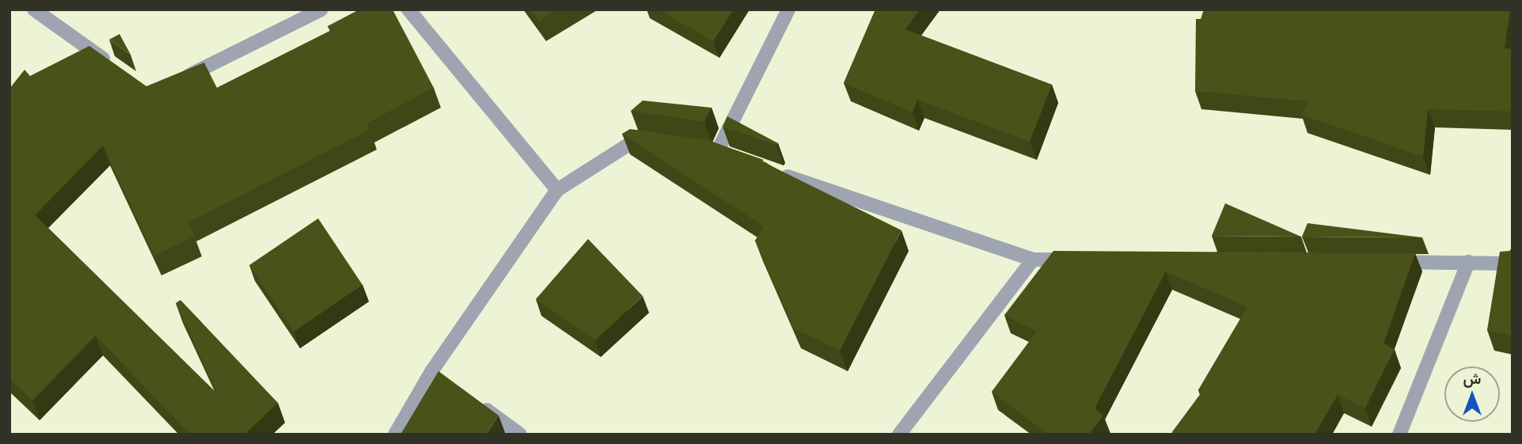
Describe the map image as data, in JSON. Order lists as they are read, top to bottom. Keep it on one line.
{"north":"top"}
